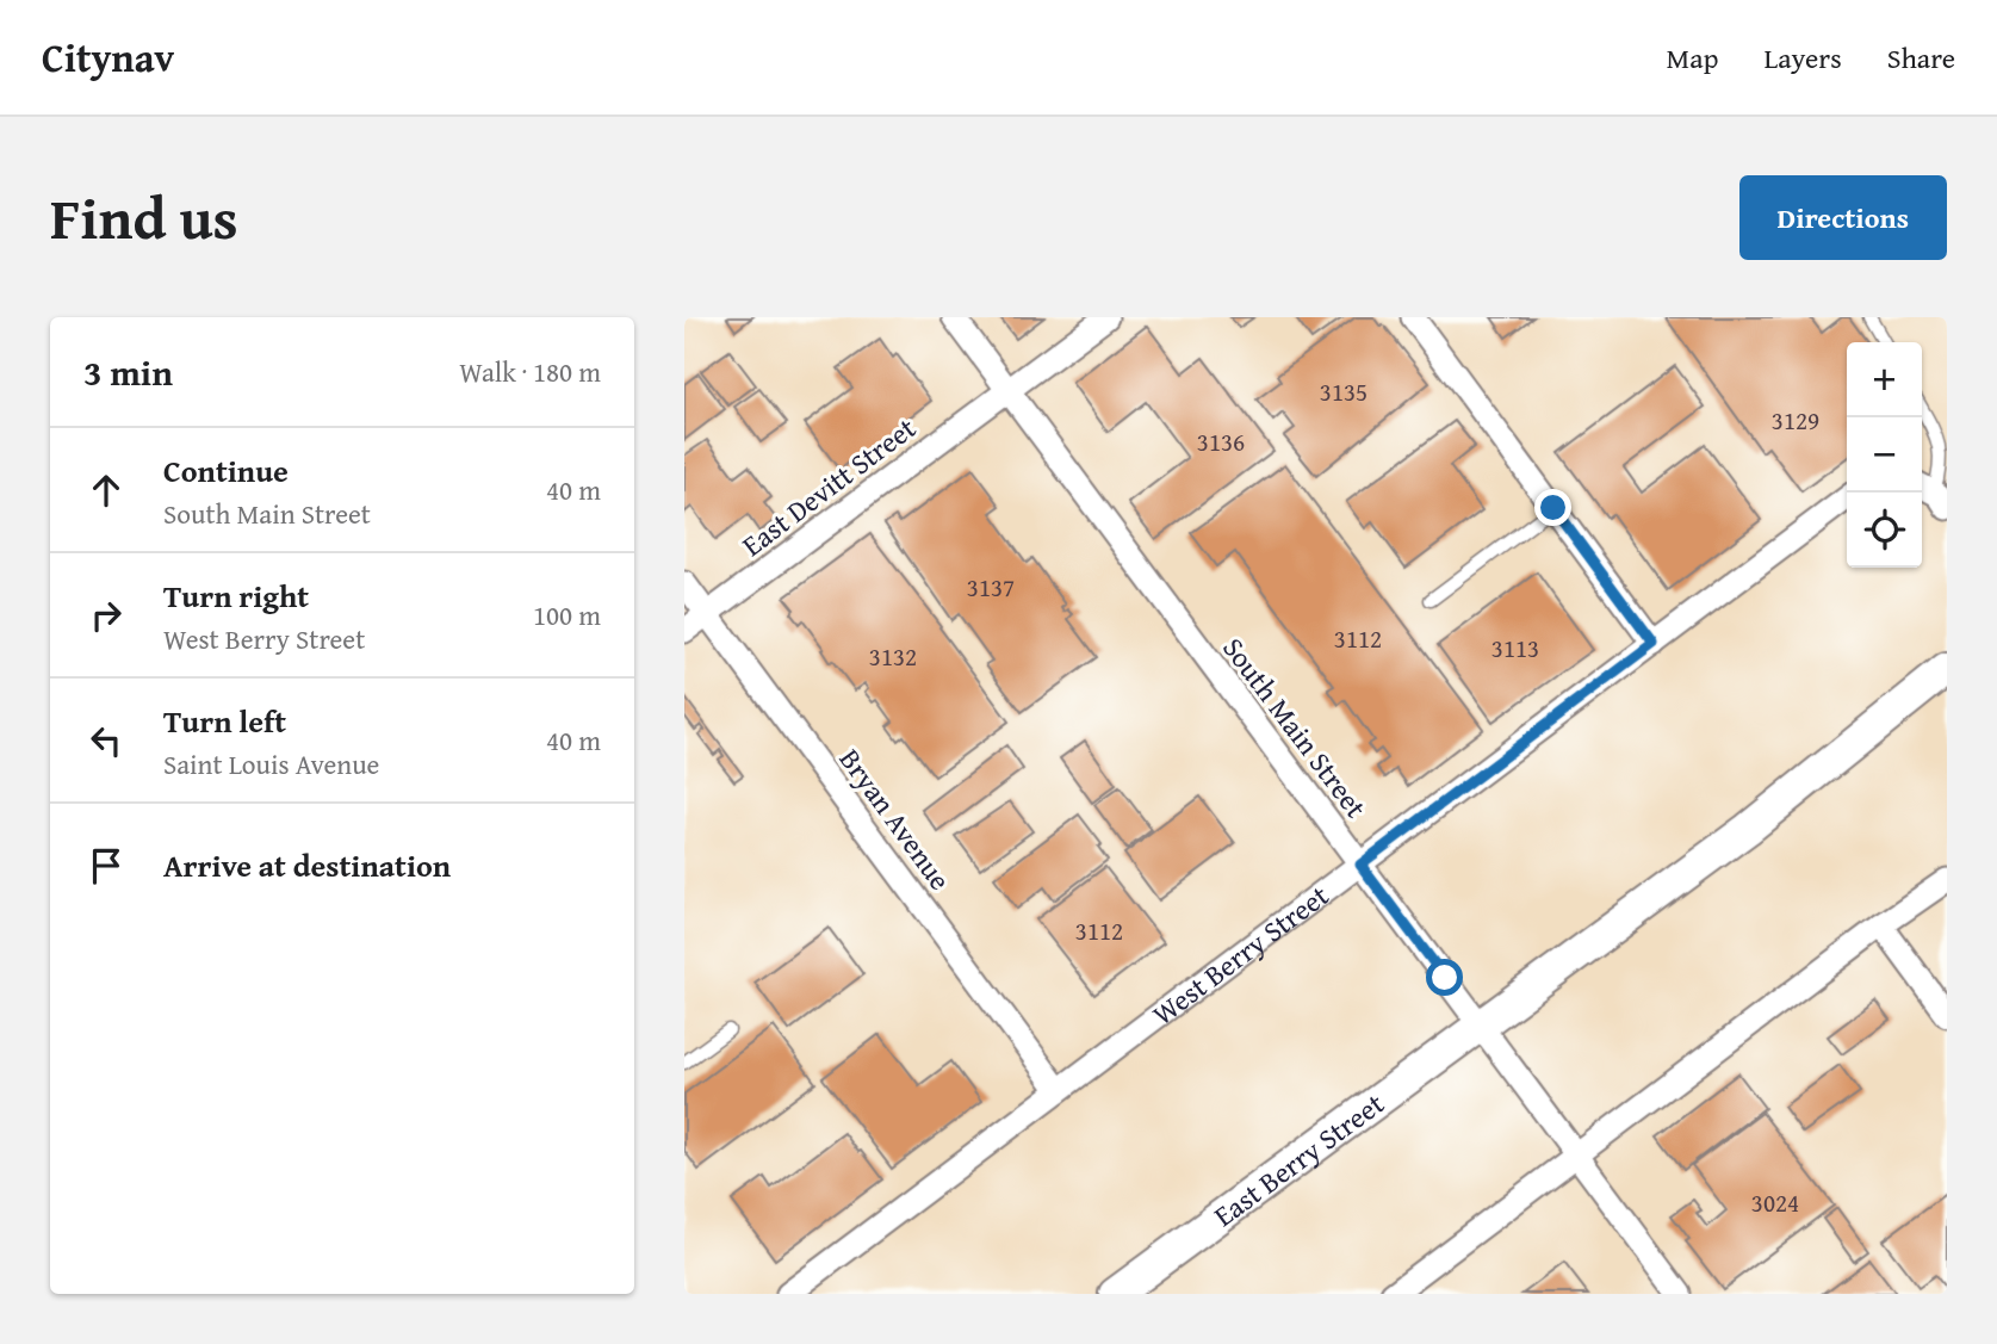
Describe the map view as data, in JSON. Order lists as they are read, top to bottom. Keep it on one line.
{"streets":{"main road":["East Berry Street"],"street":["East Devitt Street","South Main Street","Bryan Avenue","West Berry Street"]},"crossings":[["East Devitt Street","South Main Street"],["East Devitt Street","Bryan Avenue"],["South Main Street","West Berry Street"],["South Main Street","East Berry Street"],["Bryan Avenue","West Berry Street"]],"house_numbers":["3135","3129","3136","3137","3112","3113","3132","3112","3024"],"page":{"header":"Citynav","nav":["Map","Layers","Share"],"title":"Find us","buttons":"Directions","heading":["3 min","Walk · 180 m"],"map_buttons":["+","−"],"list":[["Continue","South Main Street","40 m"],["Turn right","West Berry Street","100 m"],["Turn left","Saint Louis Avenue","40 m"],"Arrive at destination"]}}
